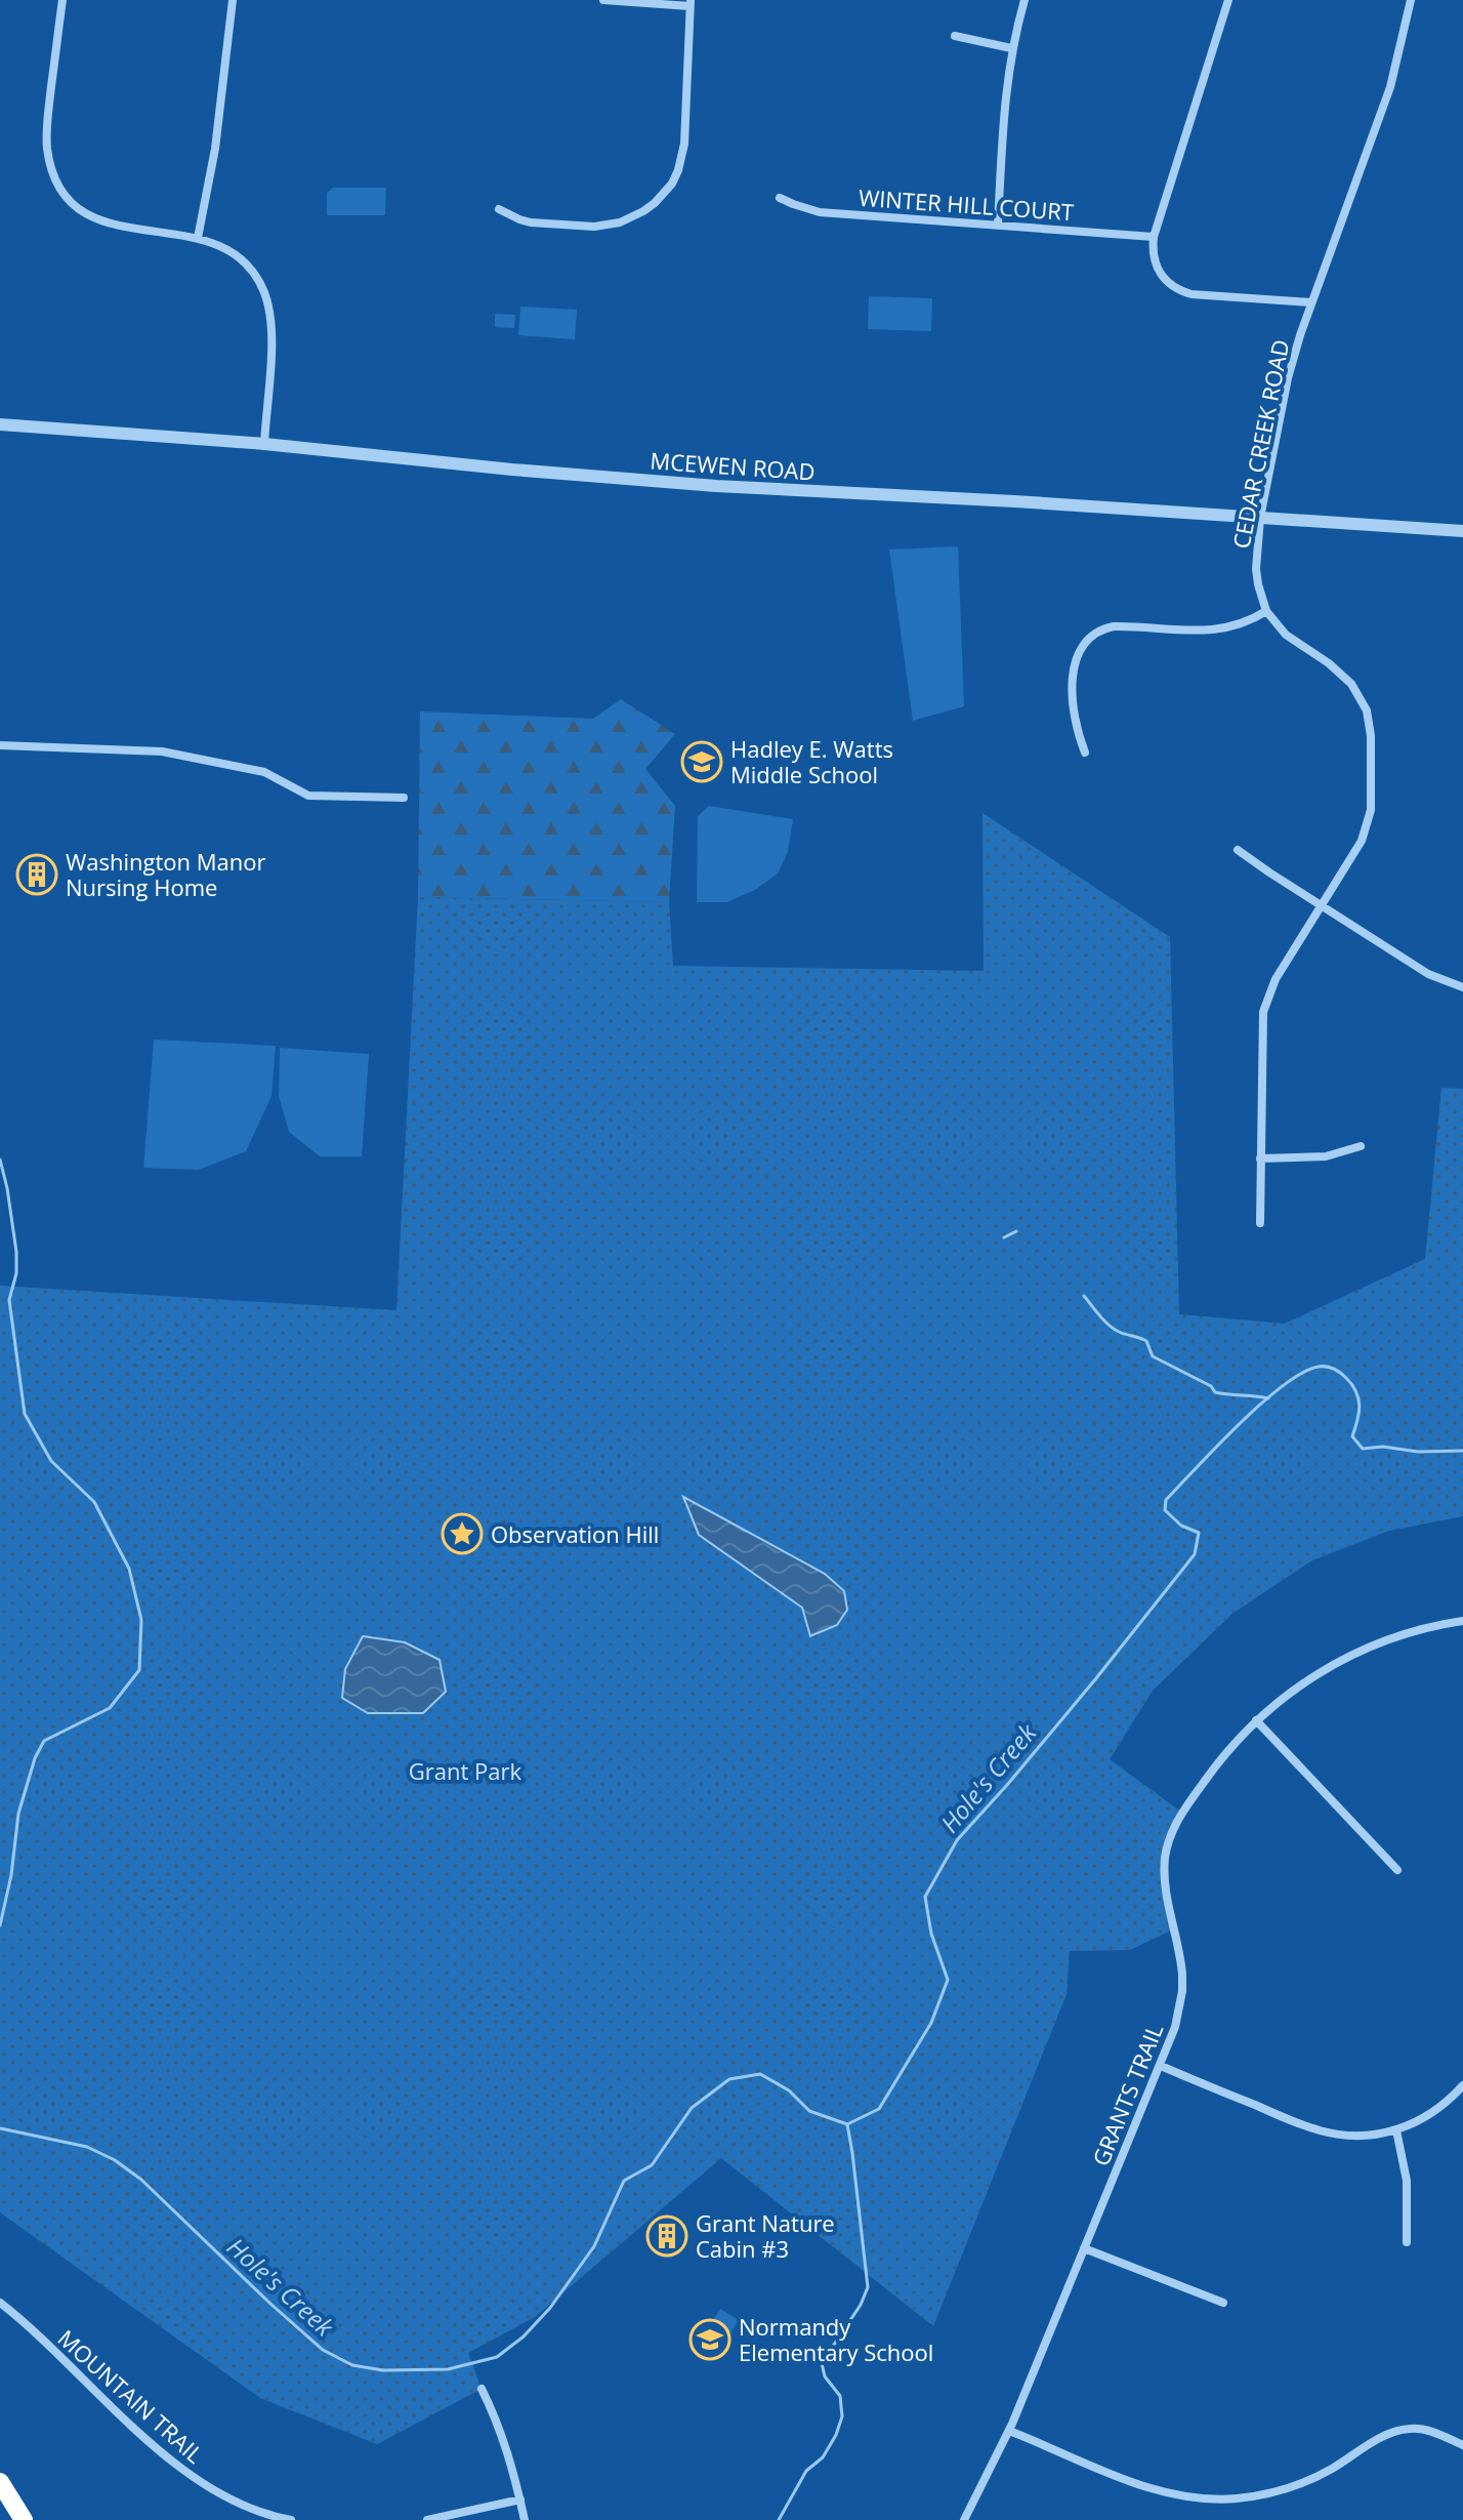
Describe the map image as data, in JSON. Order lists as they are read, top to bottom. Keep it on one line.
{"streets":{"street":["WINTER HILL COURT","CEDAR CREEK ROAD","MCEWEN ROAD","GRANTS TRAIL","MOUNTAIN TRAIL"]},"crossings":[["CEDAR CREEK ROAD","MCEWEN ROAD"]],"water":["Hole's Creek"],"parks":["Grant Park"],"places":{"school or university":["Hadley E. Watts Middle School","Normandy Elementary School"],"building":["Washington Manor Nursing Home","Grant Nature Cabin #3"],"place":["Observation Hill"]}}
